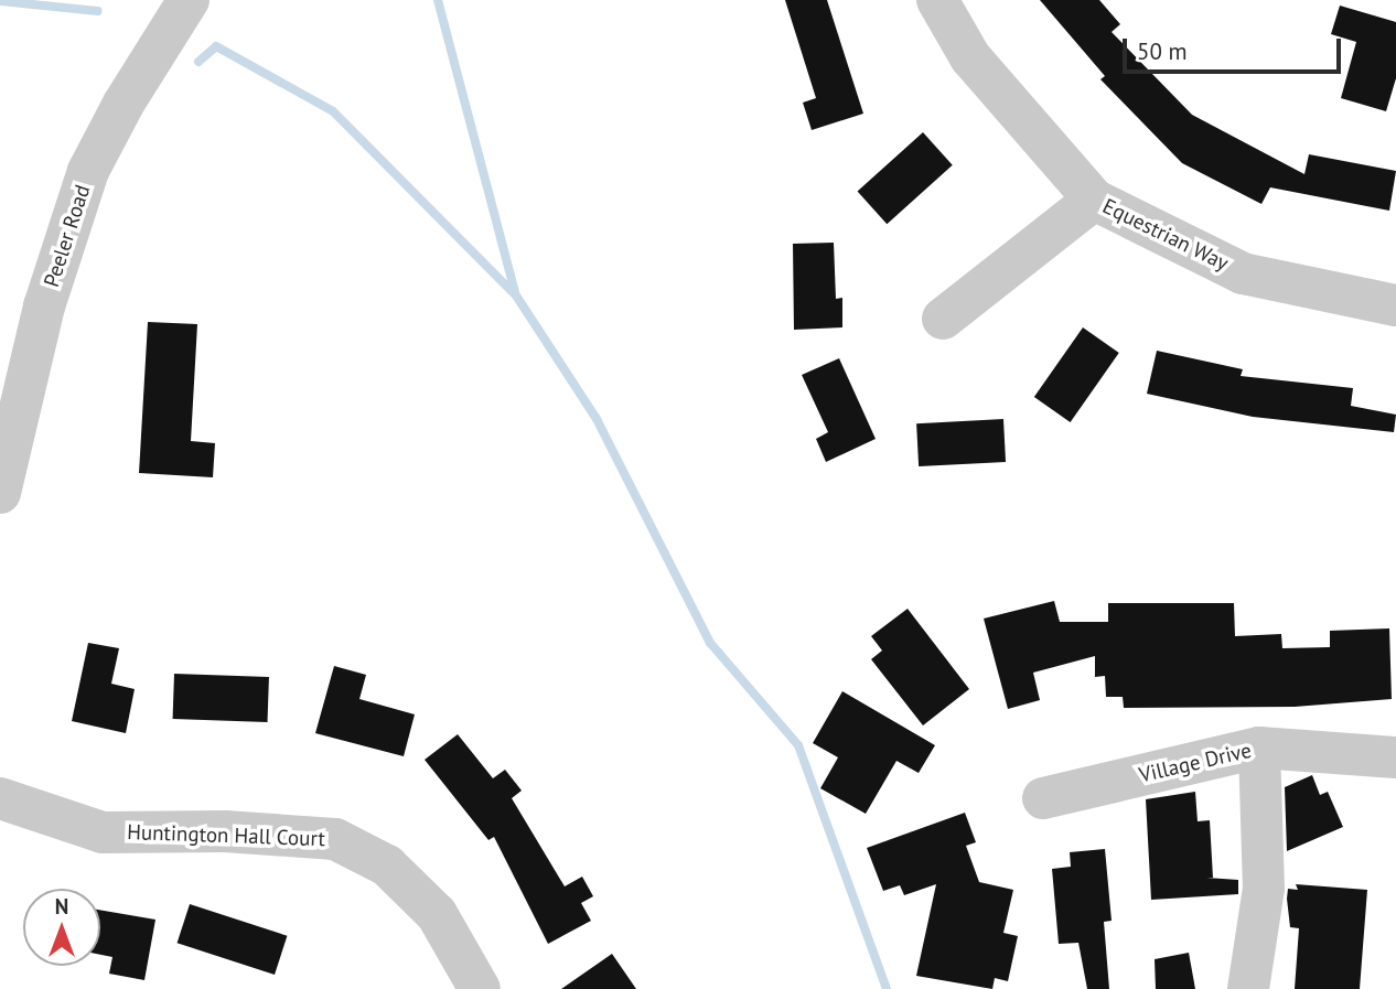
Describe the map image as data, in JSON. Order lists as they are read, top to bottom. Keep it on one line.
{"streets":{"street":["Equestrian Way","Peeler Road","Village Drive","Huntington Hall Court"]},"scale_bar":"50 m","north":"top"}
